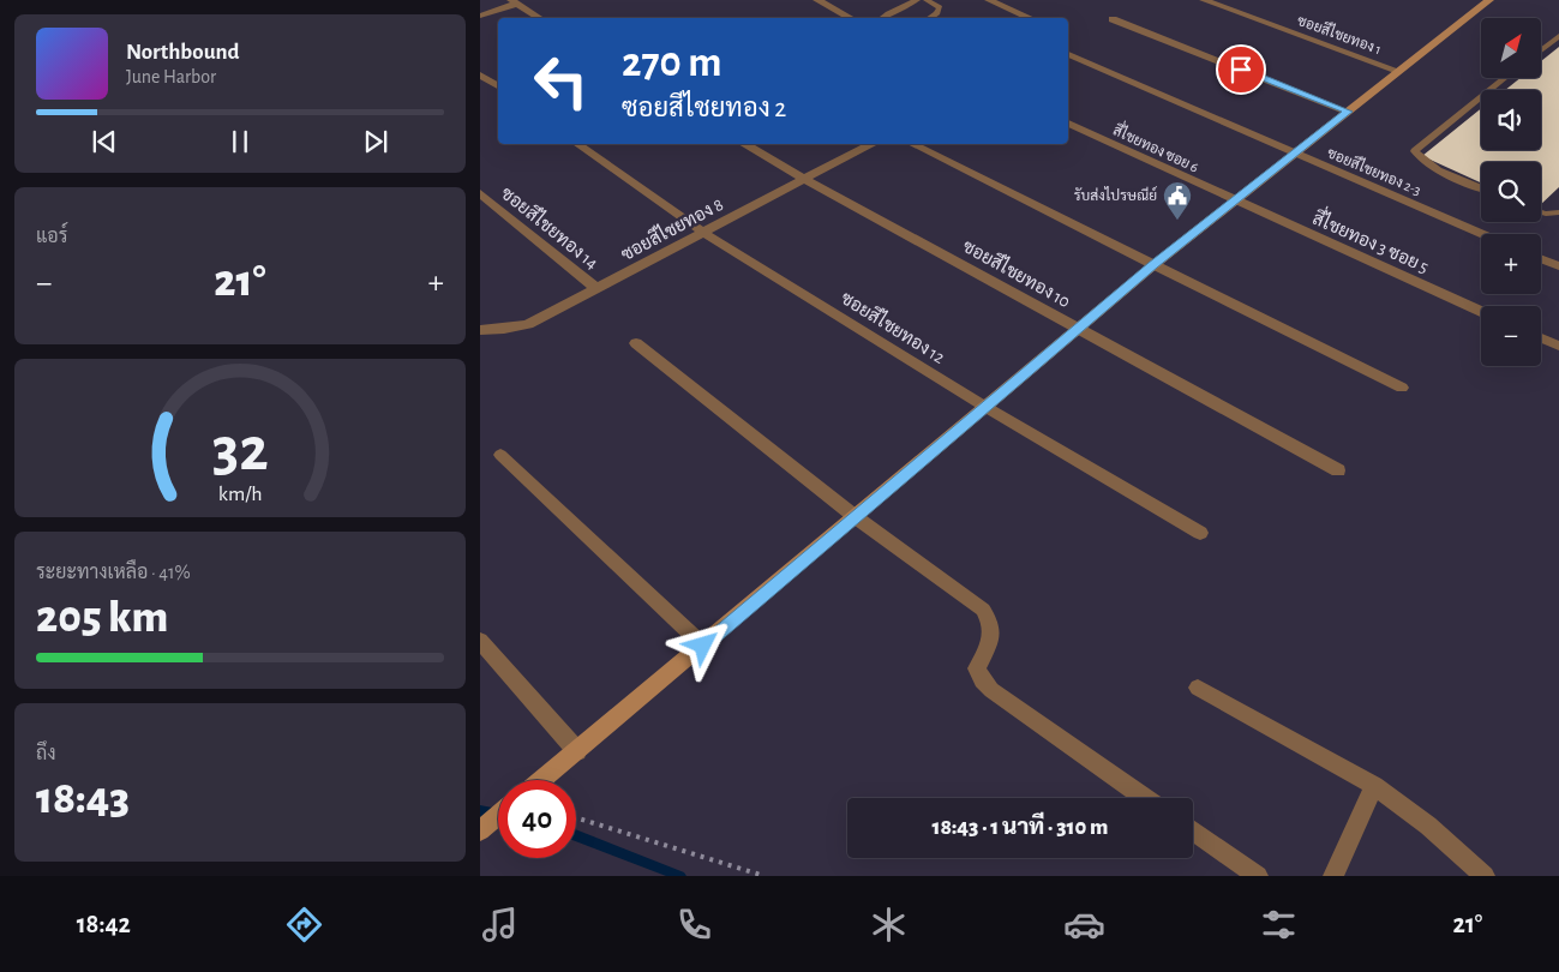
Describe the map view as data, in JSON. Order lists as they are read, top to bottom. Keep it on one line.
{"streets":{"street":["ซอยสีไชยทอง 1","สี่ไชยทอง ซอย 6","ซอยสีไชยทอง 2-3","ซอยสีไชยทอง 14","ซอยสีไชยทอง 8","สี่ไชยทอง 3 ซอย 5","ซอยสีไชยทอง 10","ซอยสีไชยทอง 12"]},"crossings":[["สี่ไชยทอง ซอย 6","สี่ไชยทอง 3 ซอย 5"],["ซอยสีไชยทอง 14","ซอยสีไชยทอง 8"],["ซอยสีไชยทอง 8","ซอยสีไชยทอง 10"],["ซอยสีไชยทอง 8","ซอยสีไชยทอง 12"]],"places":{"public building":["รับส่งไปรษณีย์"]},"north":"top right","page":{"map_buttons":["+","−"],"turn":["270 m","ซอยสีไชยทอง 2"],"song":["Northbound","June Harbor"],"tile":["แอร์",["ระยะทางเหลือ · 41%","205 km"],["ถึง","18:43"]],"heat":["−","21°","+"],"limit":"40","trip":"18:43 · 1 นาที · 310 m","tabs":["18:42","21°"],"gauge":["32","km/h"]}}
